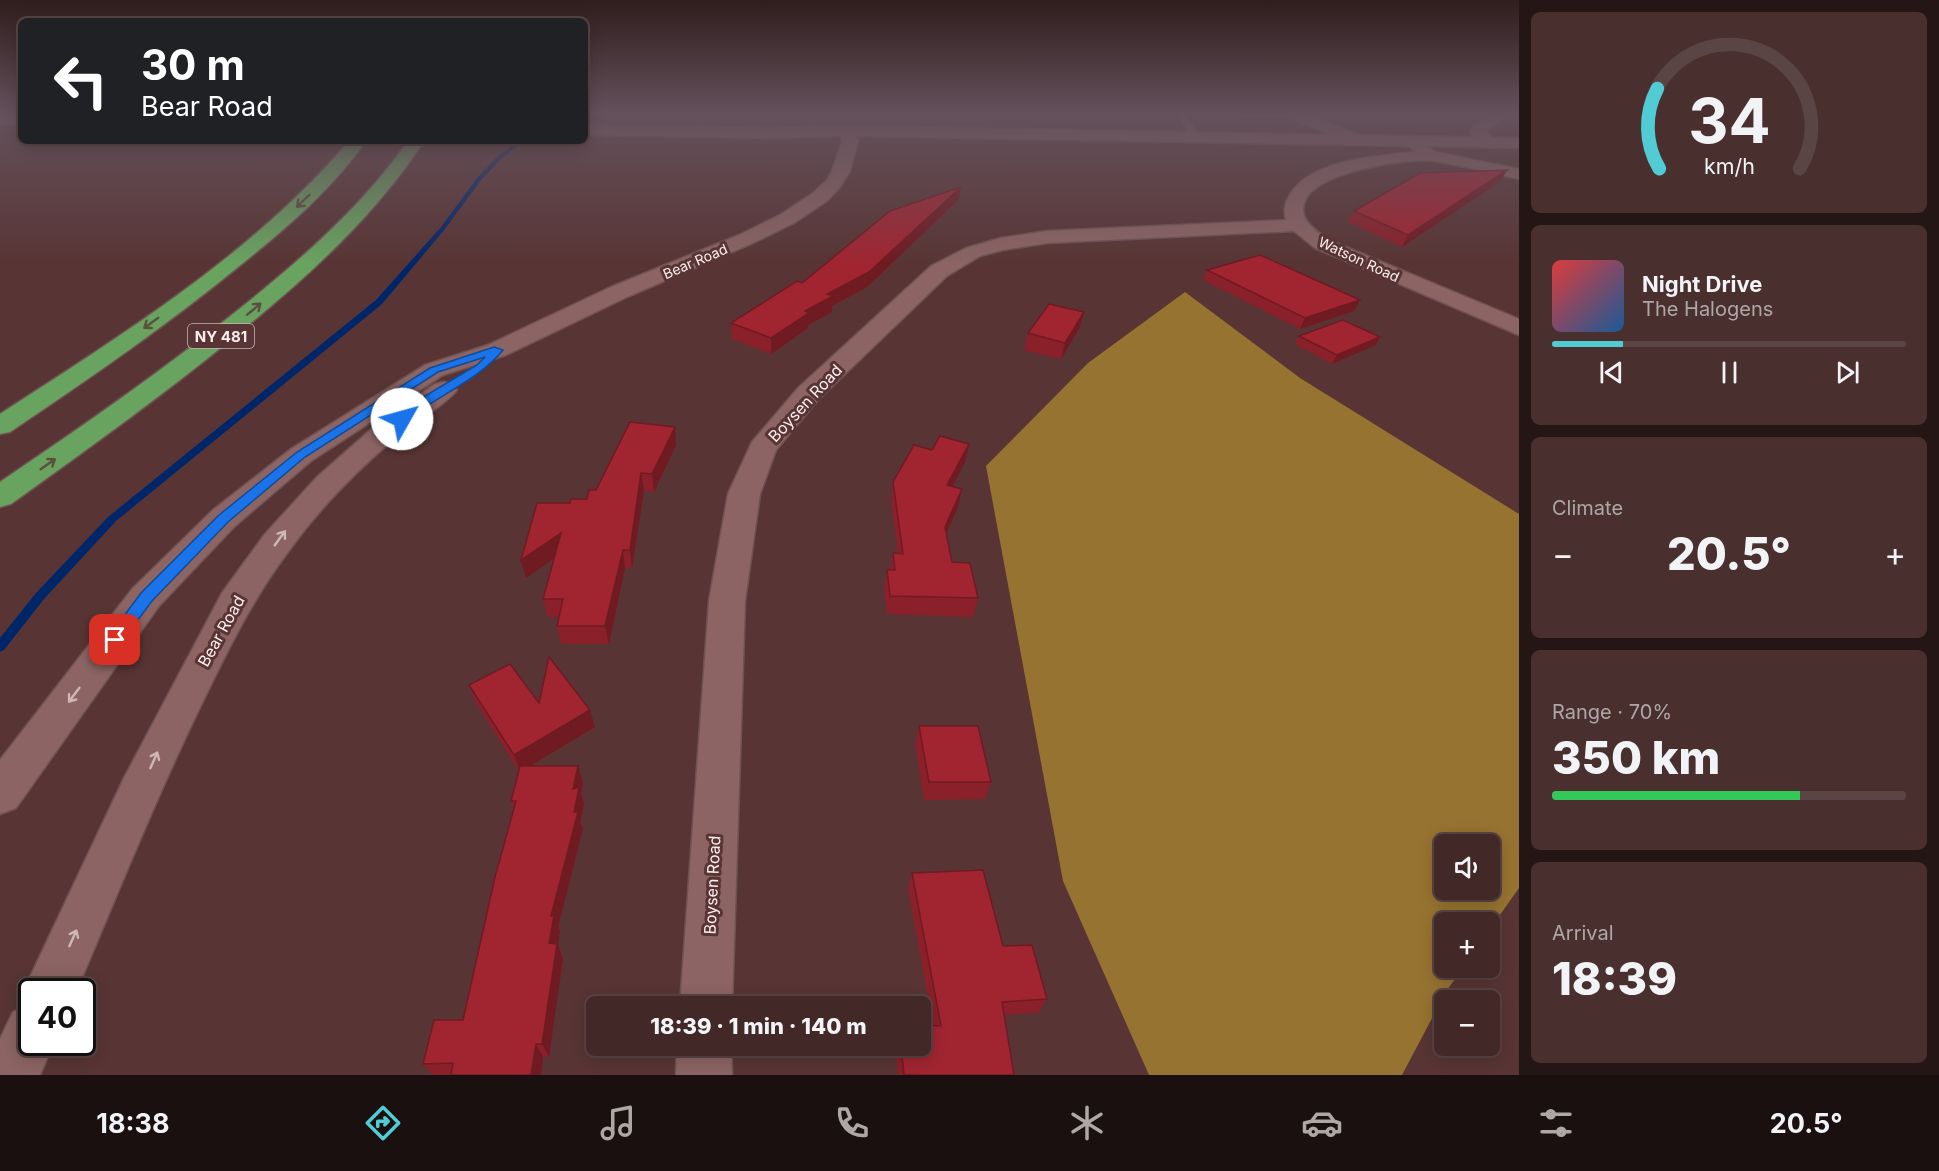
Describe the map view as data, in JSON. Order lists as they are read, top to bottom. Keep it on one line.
{"streets":{"highway":["NY 481"],"street":["Watson Road","Bear Road","Boysen Road"]},"crossings":[["Watson Road","Boysen Road"]],"page":{"turn":["30 m","Bear Road"],"song":["Night Drive","The Halogens"],"tile":["Climate",["Range · 70%","350 km"],["Arrival","18:39"]],"heat":["−","20.5°","+"],"map_buttons":["+","−"],"limit":"40","trip":"18:39 · 1 min · 140 m","tabs":["18:38","20.5°"],"gauge":["34","km/h"]}}
